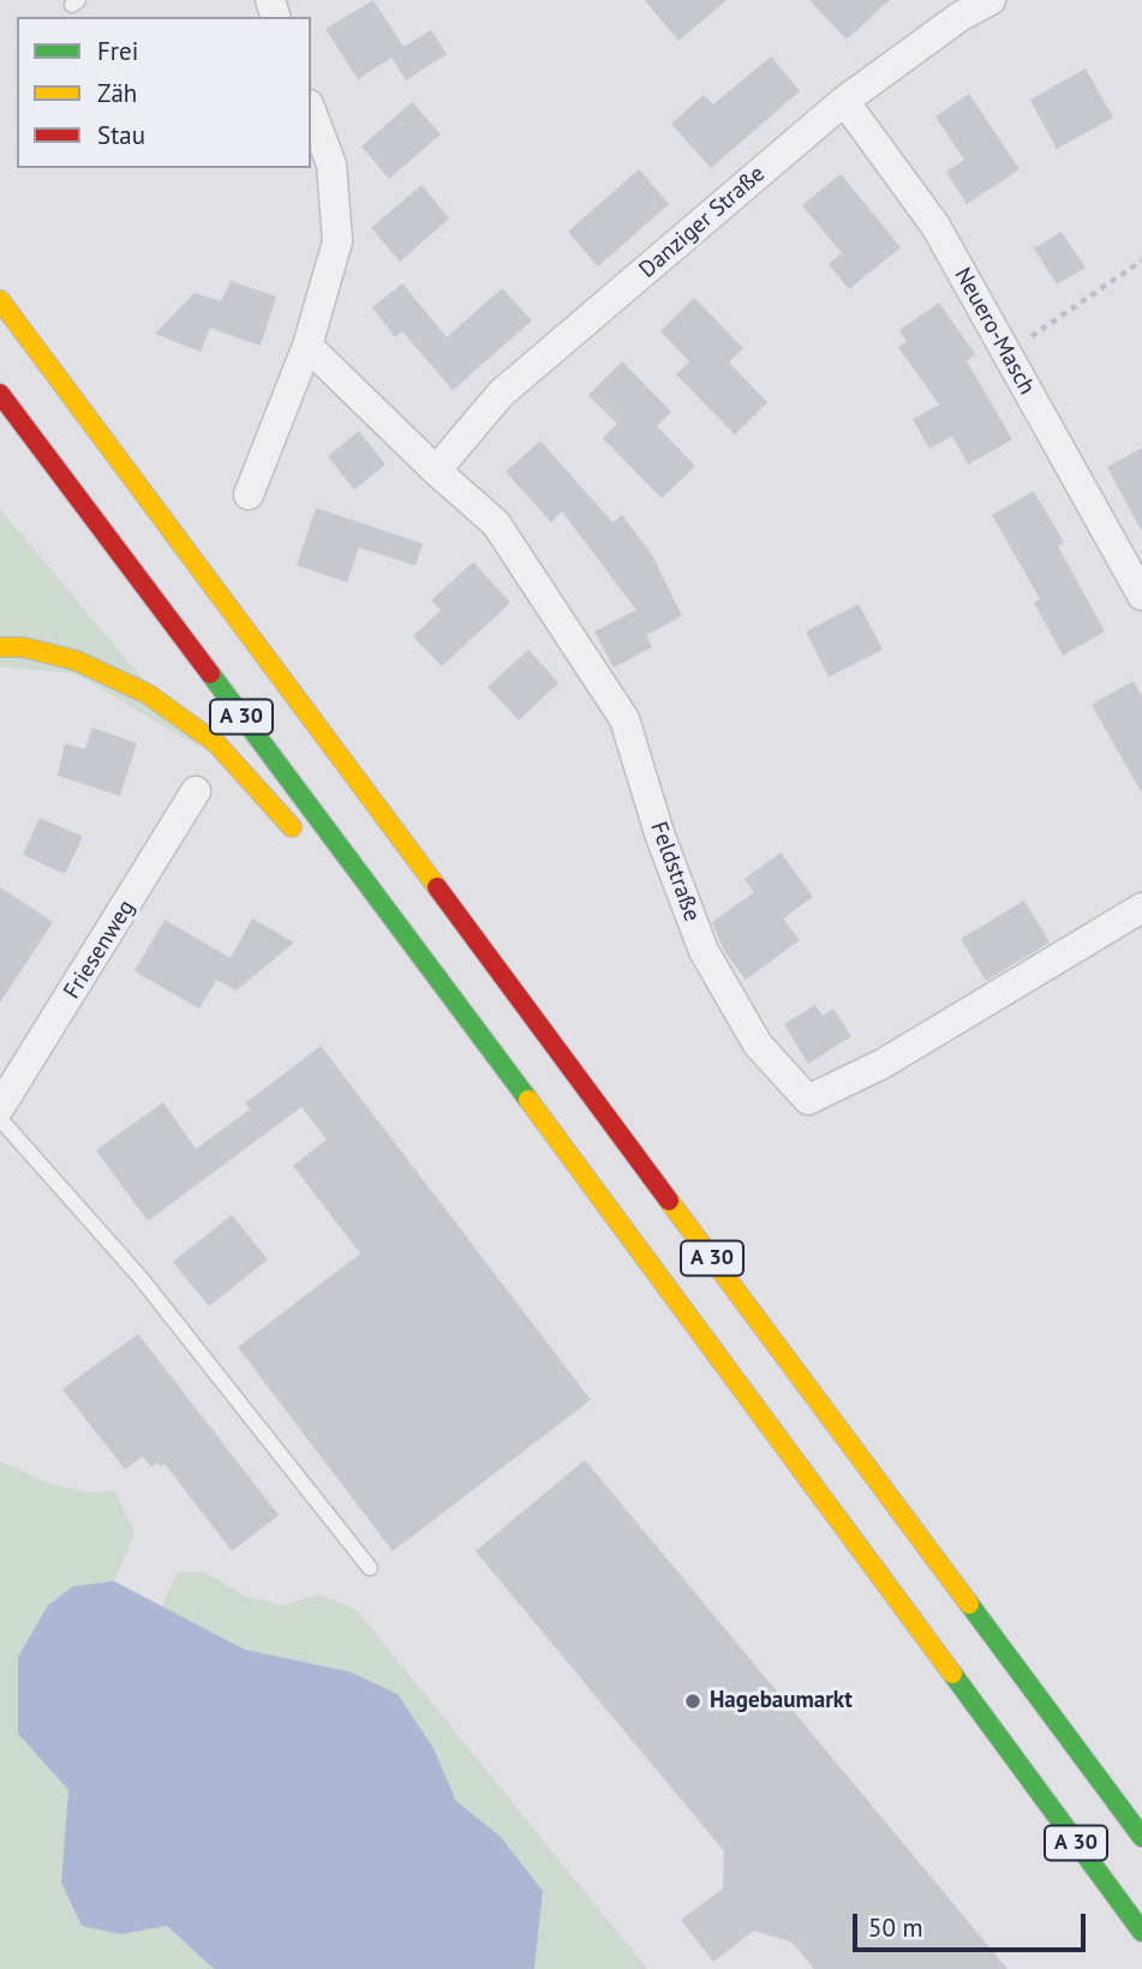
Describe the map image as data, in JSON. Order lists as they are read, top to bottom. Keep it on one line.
{"streets":{"highway":["A 30"],"street":["Danziger Straße","Neuero-Masch","Feldstraße","Friesenweg"]},"crossings":[["Danziger Straße","Neuero-Masch"],["Danziger Straße","Feldstraße"]],"places":["Hagebaumarkt"],"legend":["Frei","Zäh","Stau"],"scale_bar":"50 m"}
